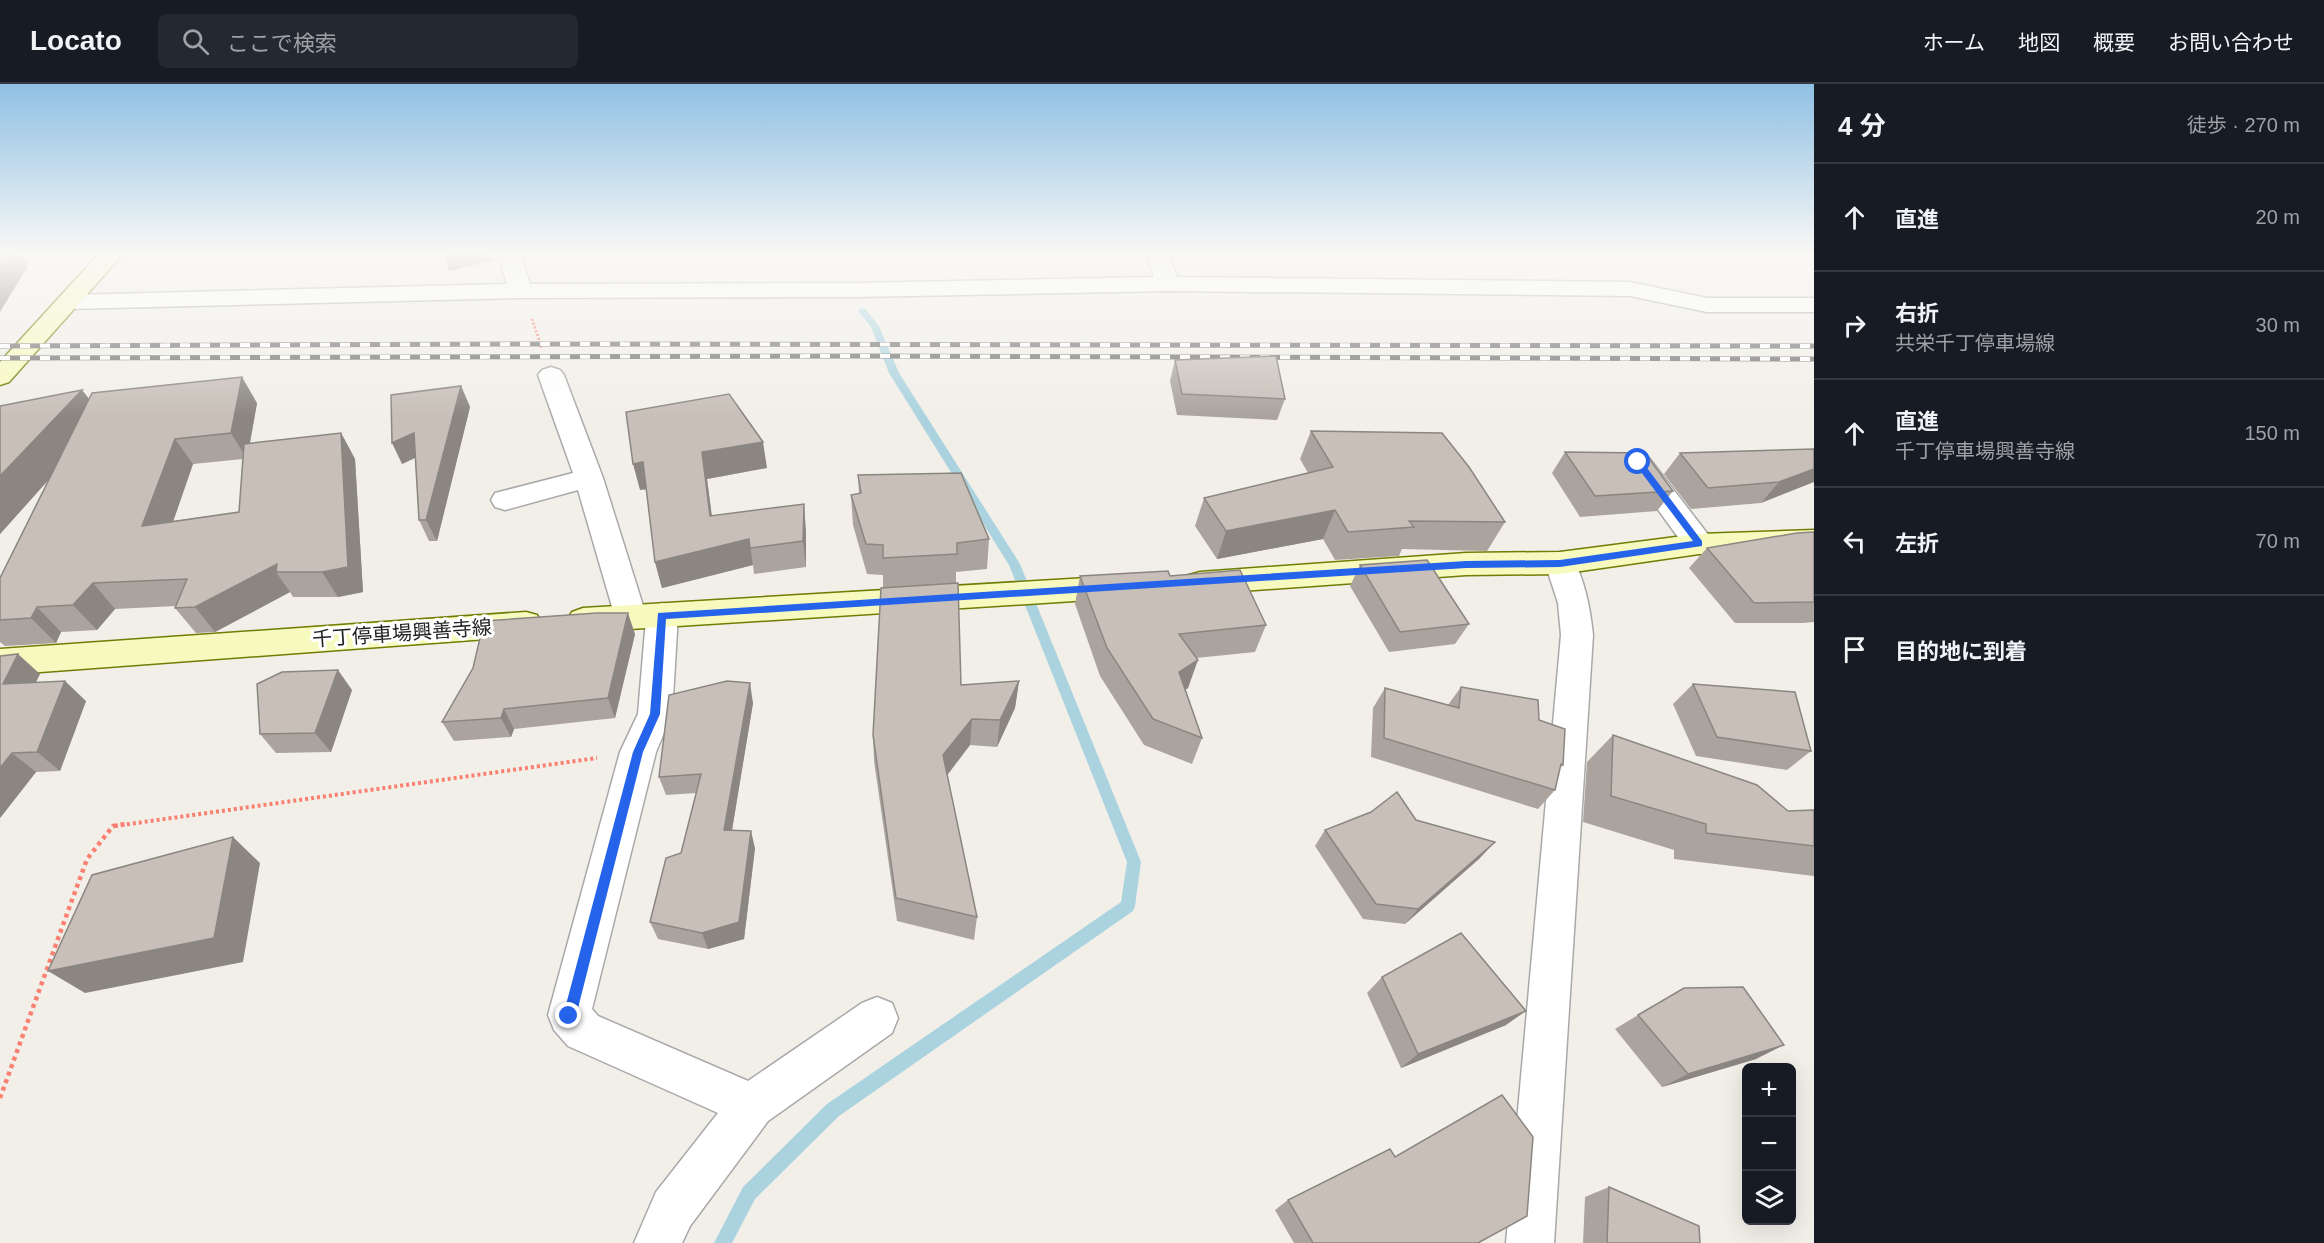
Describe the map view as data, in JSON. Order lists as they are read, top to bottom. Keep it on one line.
{"streets":{"main road":["千丁停車場興善寺線"]},"page":{"header":"Locato","search":"ここで検索","nav":["ホーム","地図","概要","お問い合わせ"],"heading":["4 分","徒歩 · 270 m"],"list":[["直進","20 m"],["右折","共栄千丁停車場線","30 m"],["直進","千丁停車場興善寺線","150 m"],["左折","70 m"],"目的地に到着"],"map_buttons":["+","−"]}}
